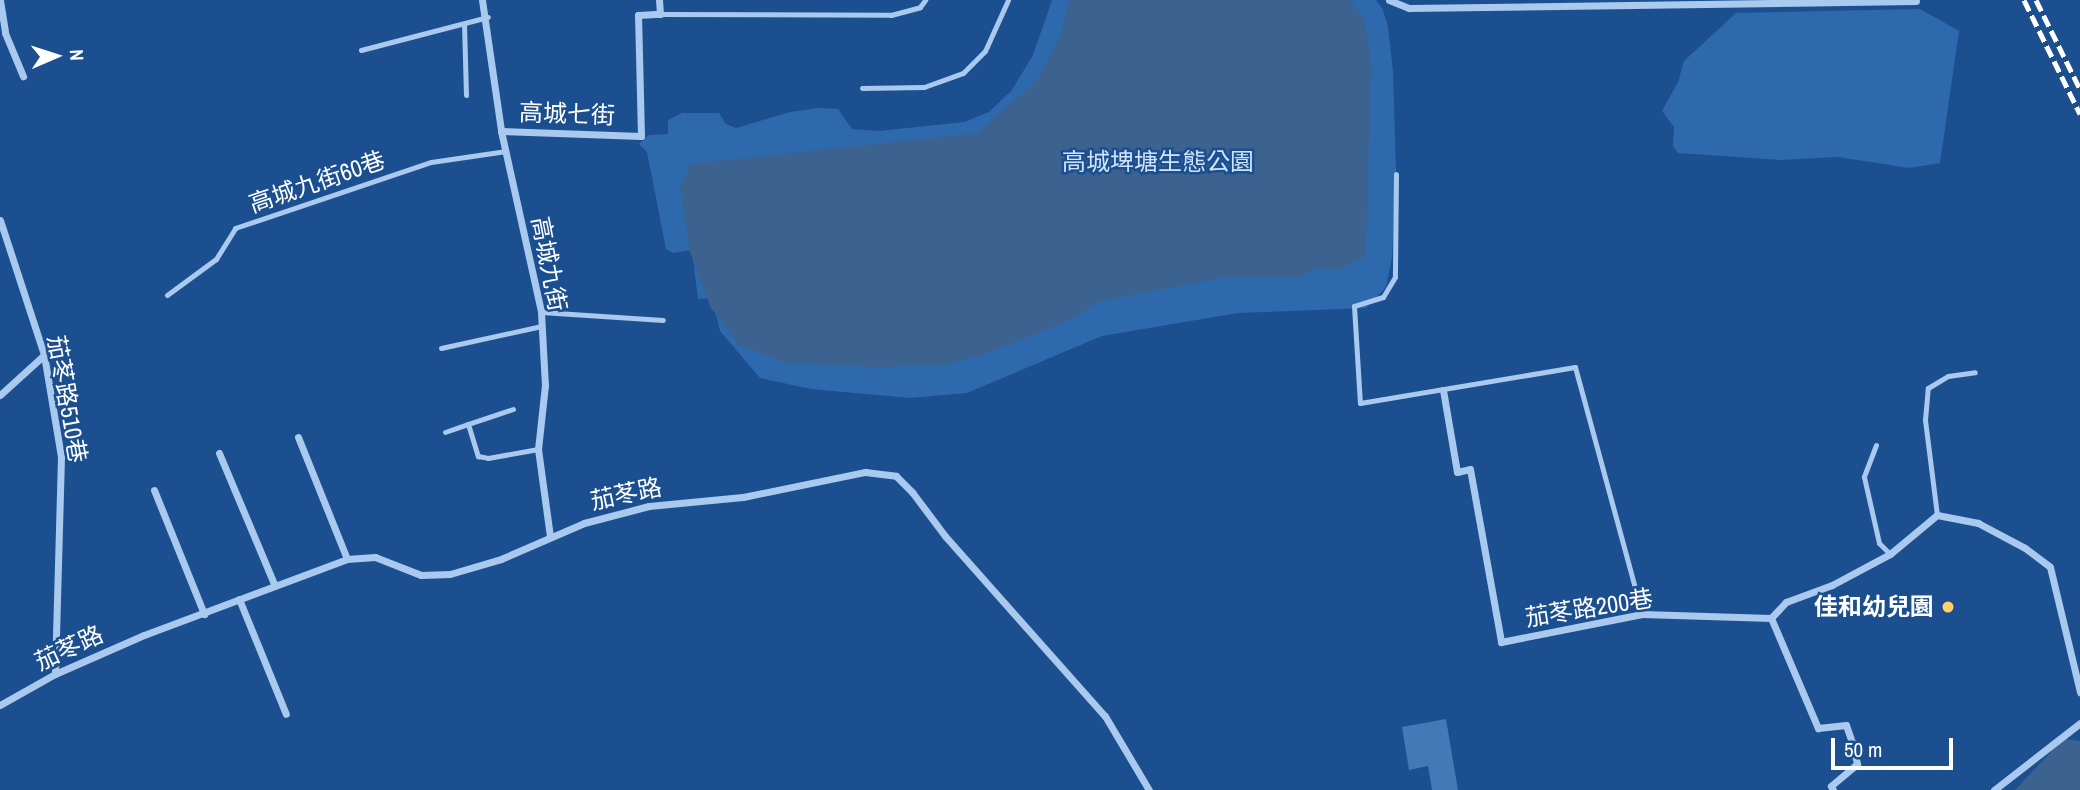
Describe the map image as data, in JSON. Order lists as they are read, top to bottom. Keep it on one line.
{"streets":{"street":["高城七街","高城九街","茄苳路510巷","茄苳路","茄苳路200巷"],"lane":["高城九街60巷"]},"crossings":[["高城七街","高城九街"],["高城九街60巷","高城九街"],["高城九街","茄苳路"],["茄苳路510巷","茄苳路"]],"parks":["高城埤塘生態公園"],"places":["佳和幼兒園"],"scale_bar":"50 m","north":"right"}
